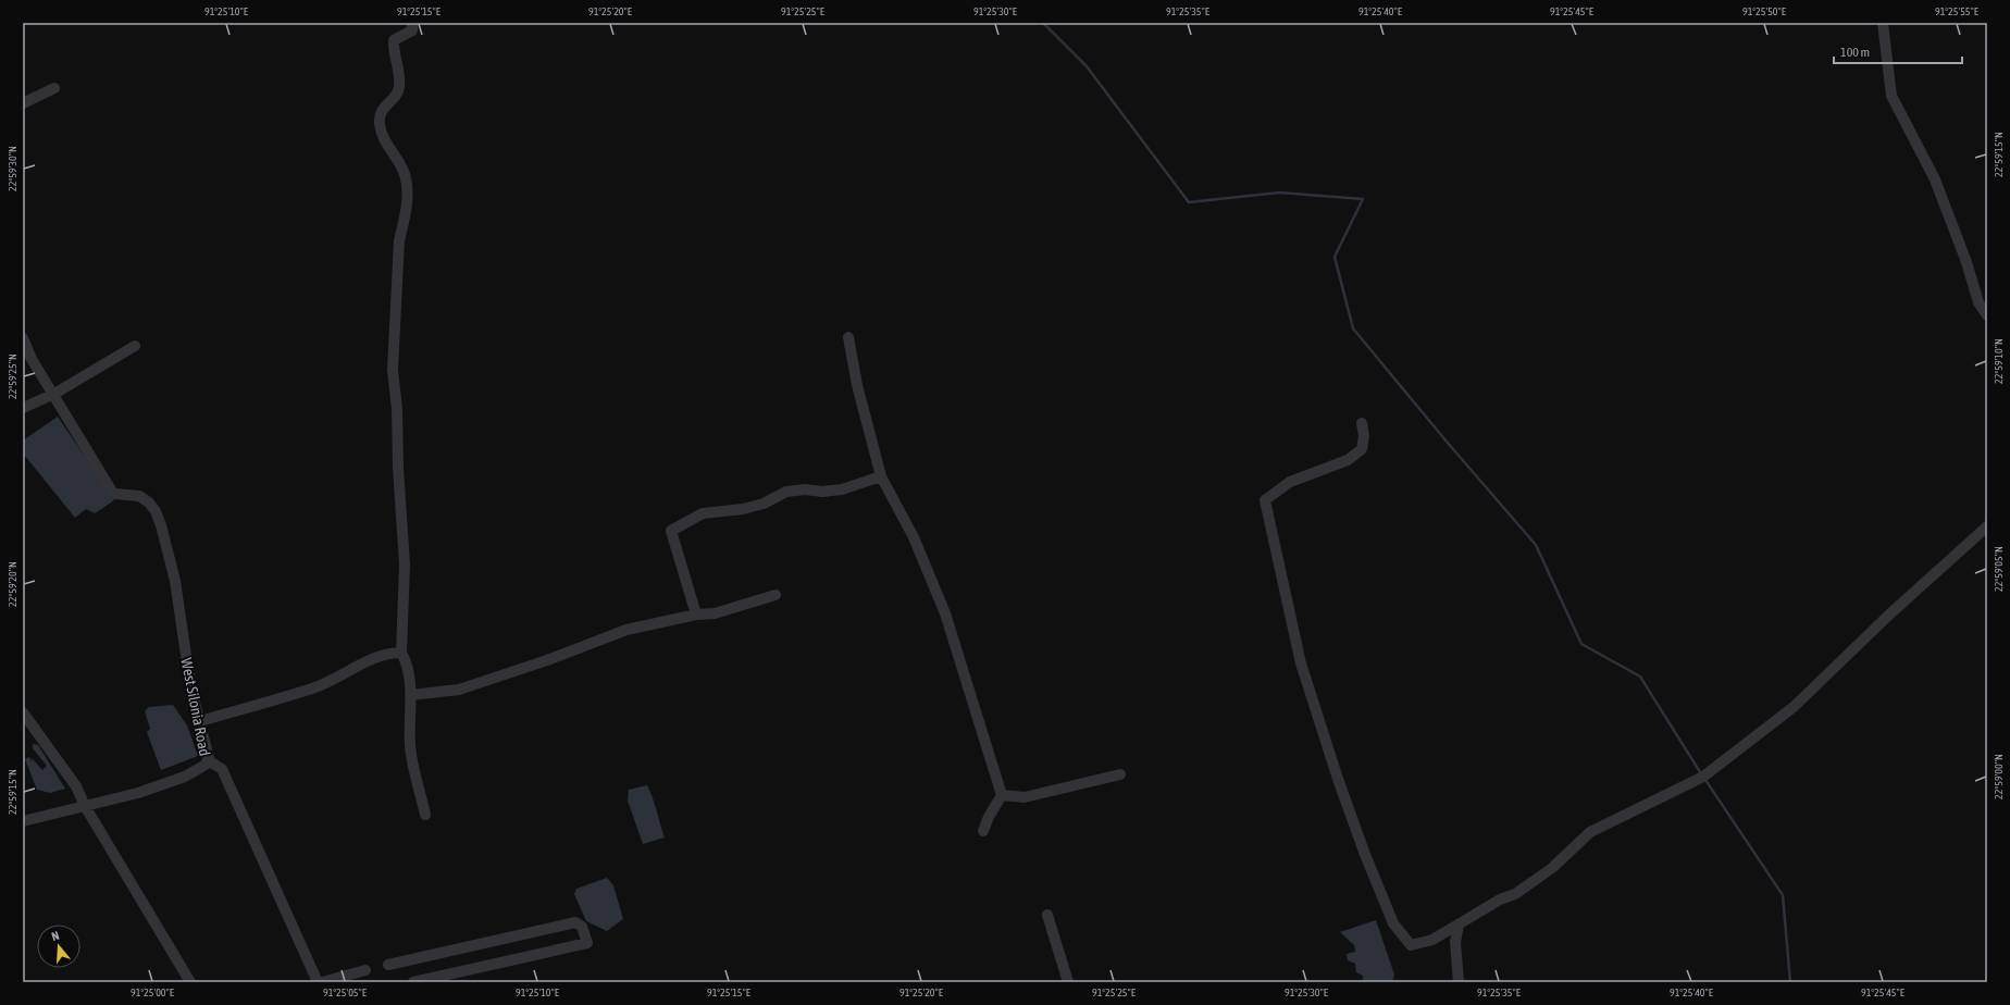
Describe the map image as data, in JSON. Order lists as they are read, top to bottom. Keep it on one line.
{"streets":{"street":["West Silonia Road"]},"scale_bar":"100 m","north":"top","coordinates":["91°25'10\"E","91°25'15\"E","91°25'20\"E","91°25'25\"E","91°25'30\"E","91°25'35\"E","91°25'40\"E","91°25'45\"E","91°25'50\"E","91°25'55\"E","22°59'15\"N","22°59'30\"N","22°59'10\"N","22°59'25\"N","22°59'05\"N","22°59'20\"N","22°59'00\"N","91°25'00\"E","91°25'05\"E"]}
